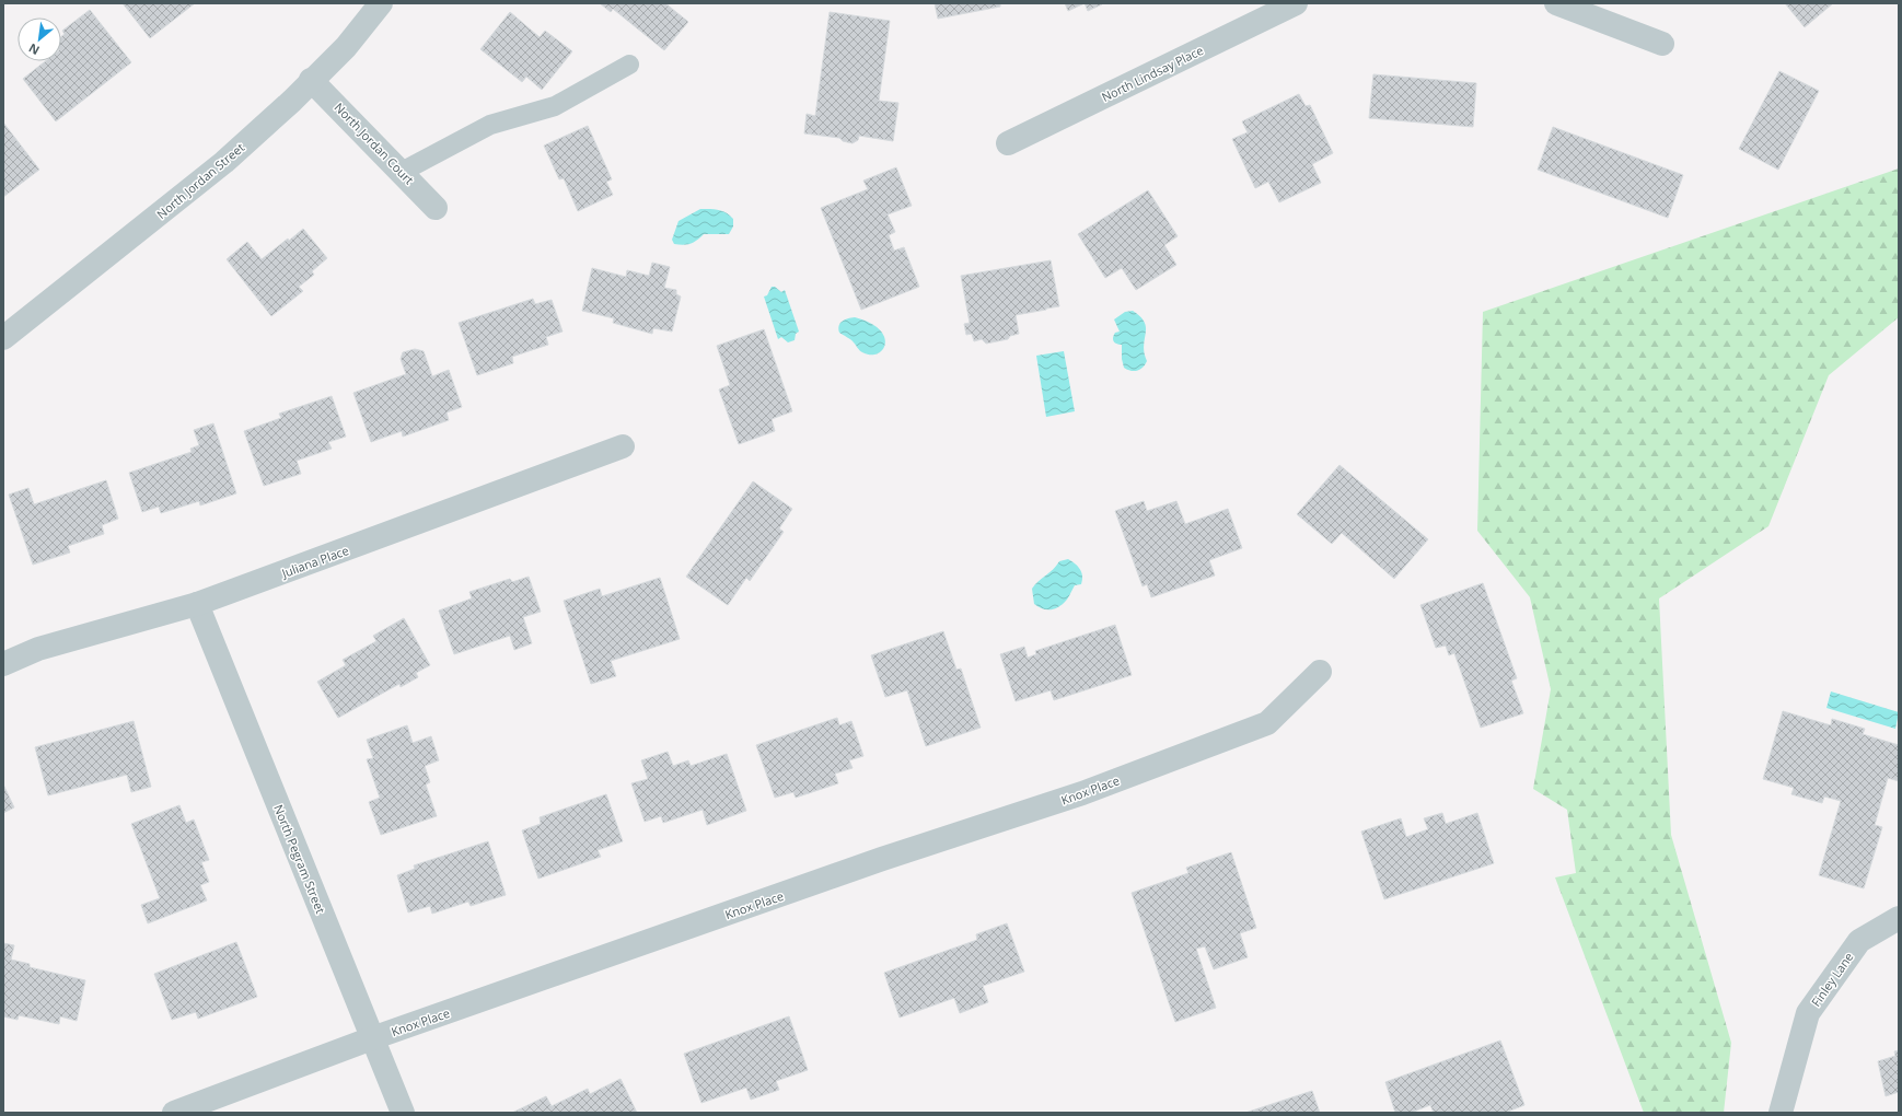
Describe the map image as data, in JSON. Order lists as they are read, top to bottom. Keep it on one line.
{"streets":{"street":["North Lindsay Place","North Jordan Court","North Jordan Street","Juliana Place","Knox Place","North Pegram Street","Finley Lane"]},"crossings":[["North Jordan Court","North Jordan Street"],["Juliana Place","North Pegram Street"],["Knox Place","North Pegram Street"]],"north":"bottom left"}
